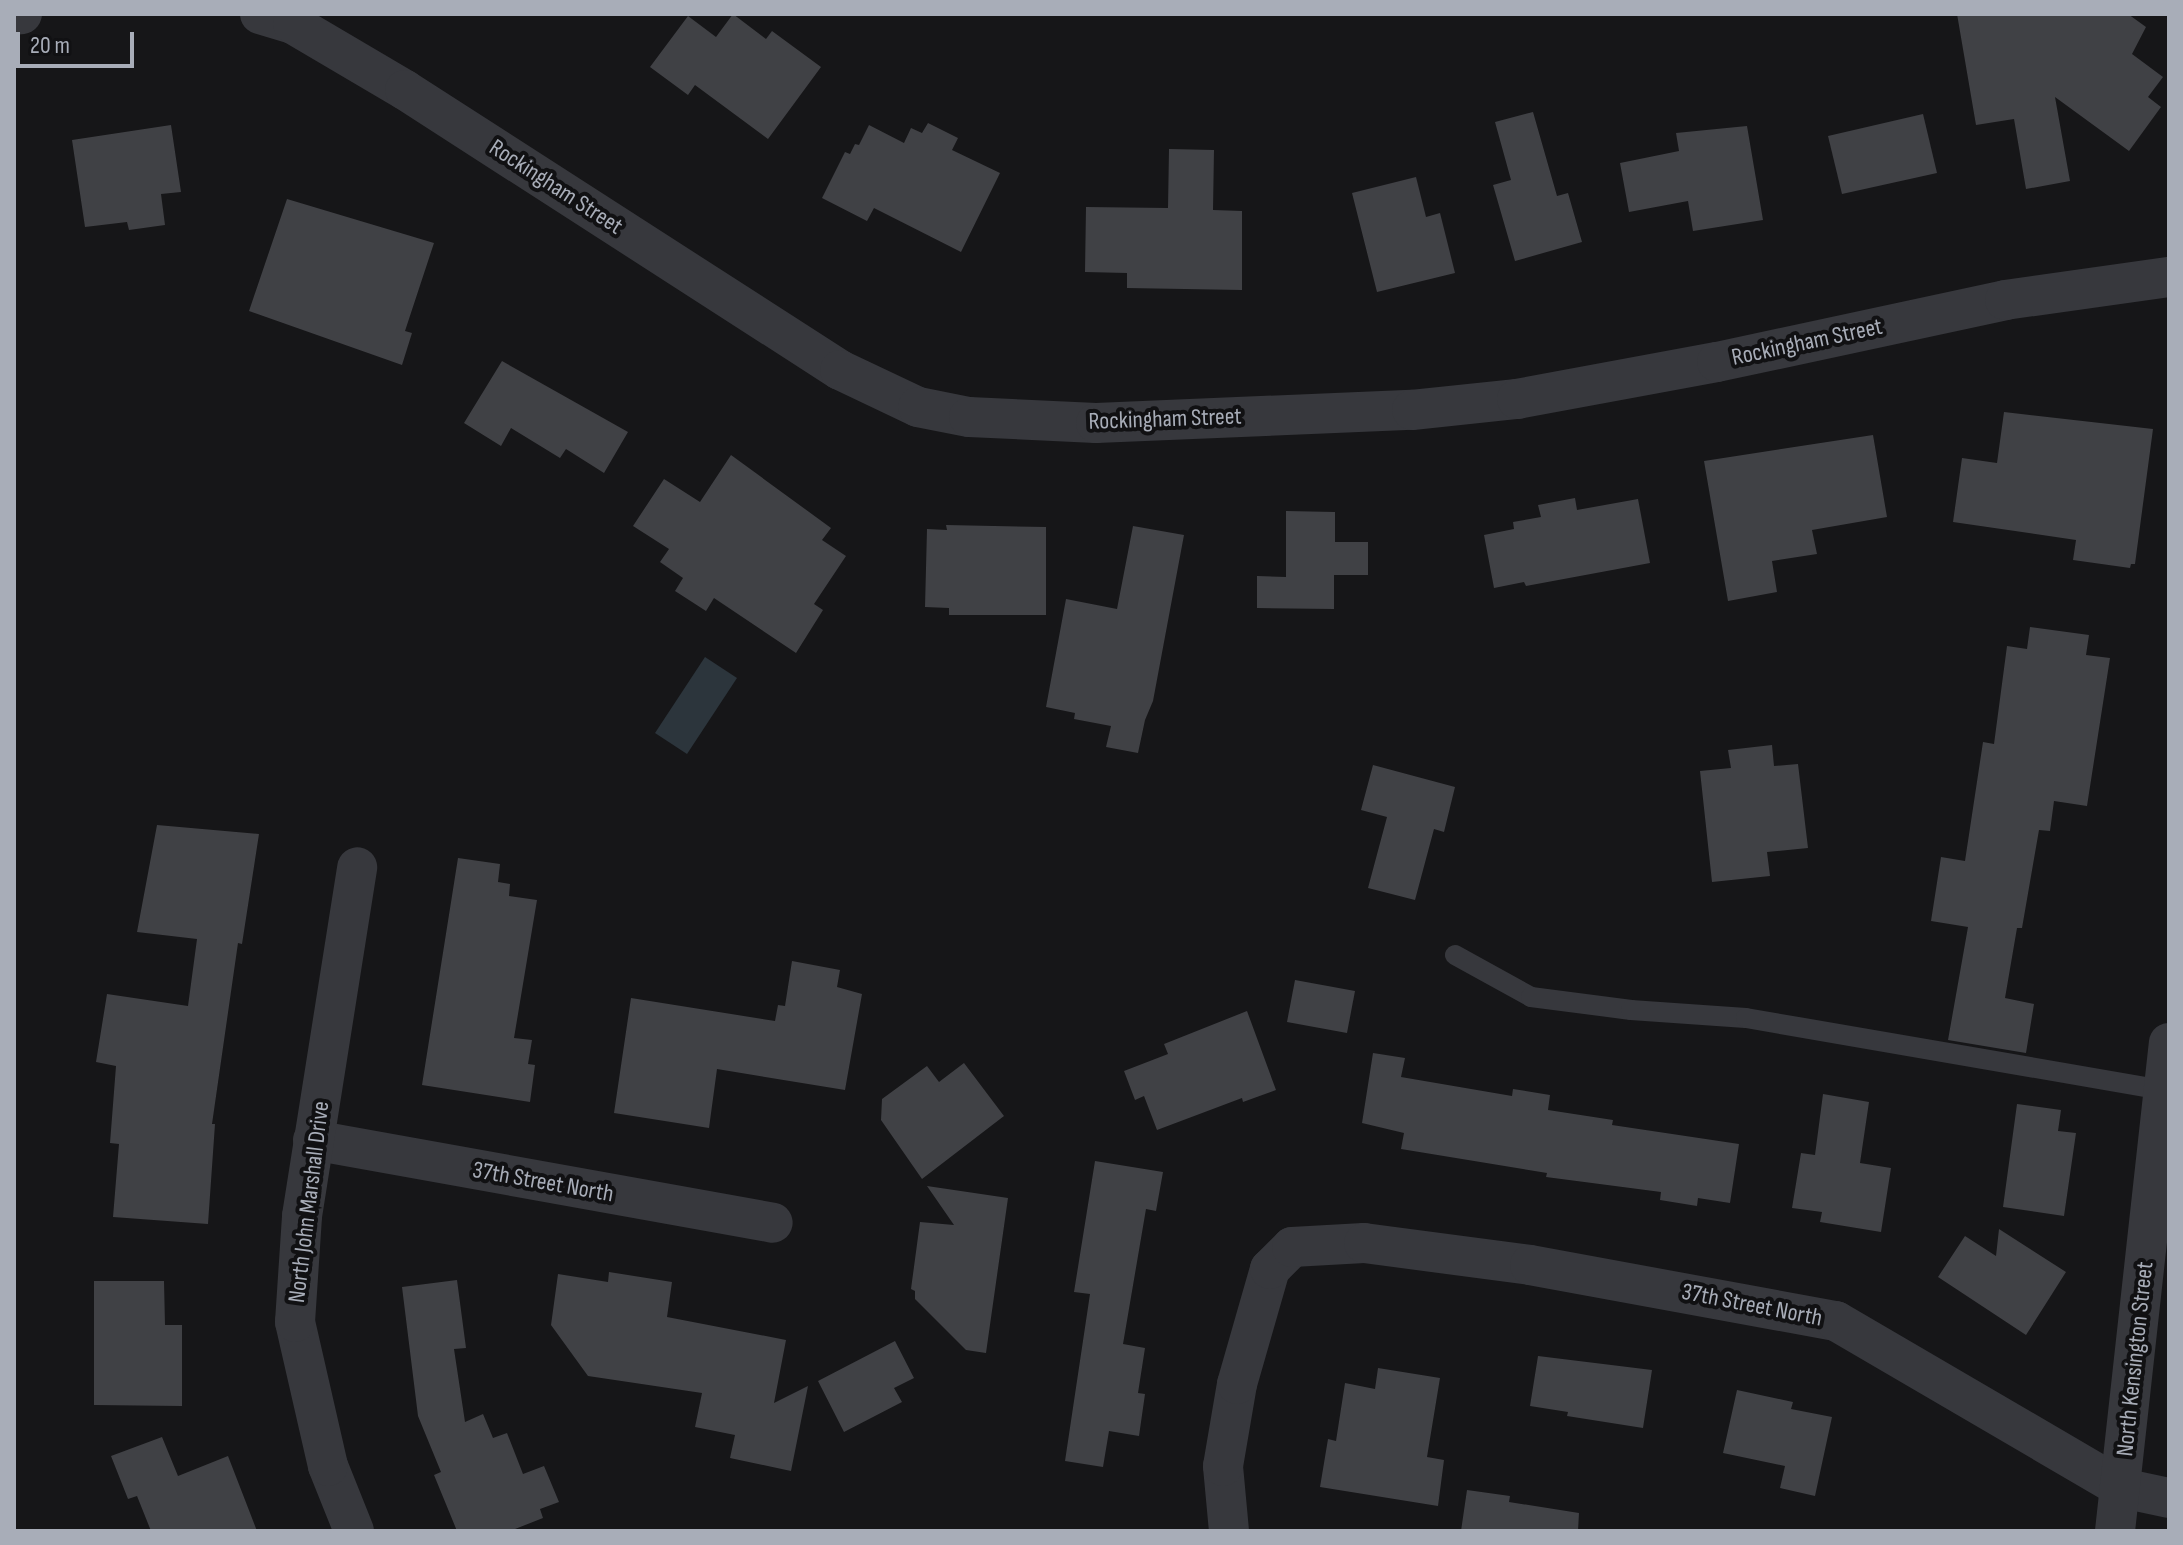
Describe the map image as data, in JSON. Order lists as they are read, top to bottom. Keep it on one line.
{"streets":{"street":["Rockingham Street","37th Street North","North John Marshall Drive","North Kensington Street"]},"crossings":[["37th Street North","North John Marshall Drive"],["37th Street North","North Kensington Street"]],"scale_bar":"20 m"}
